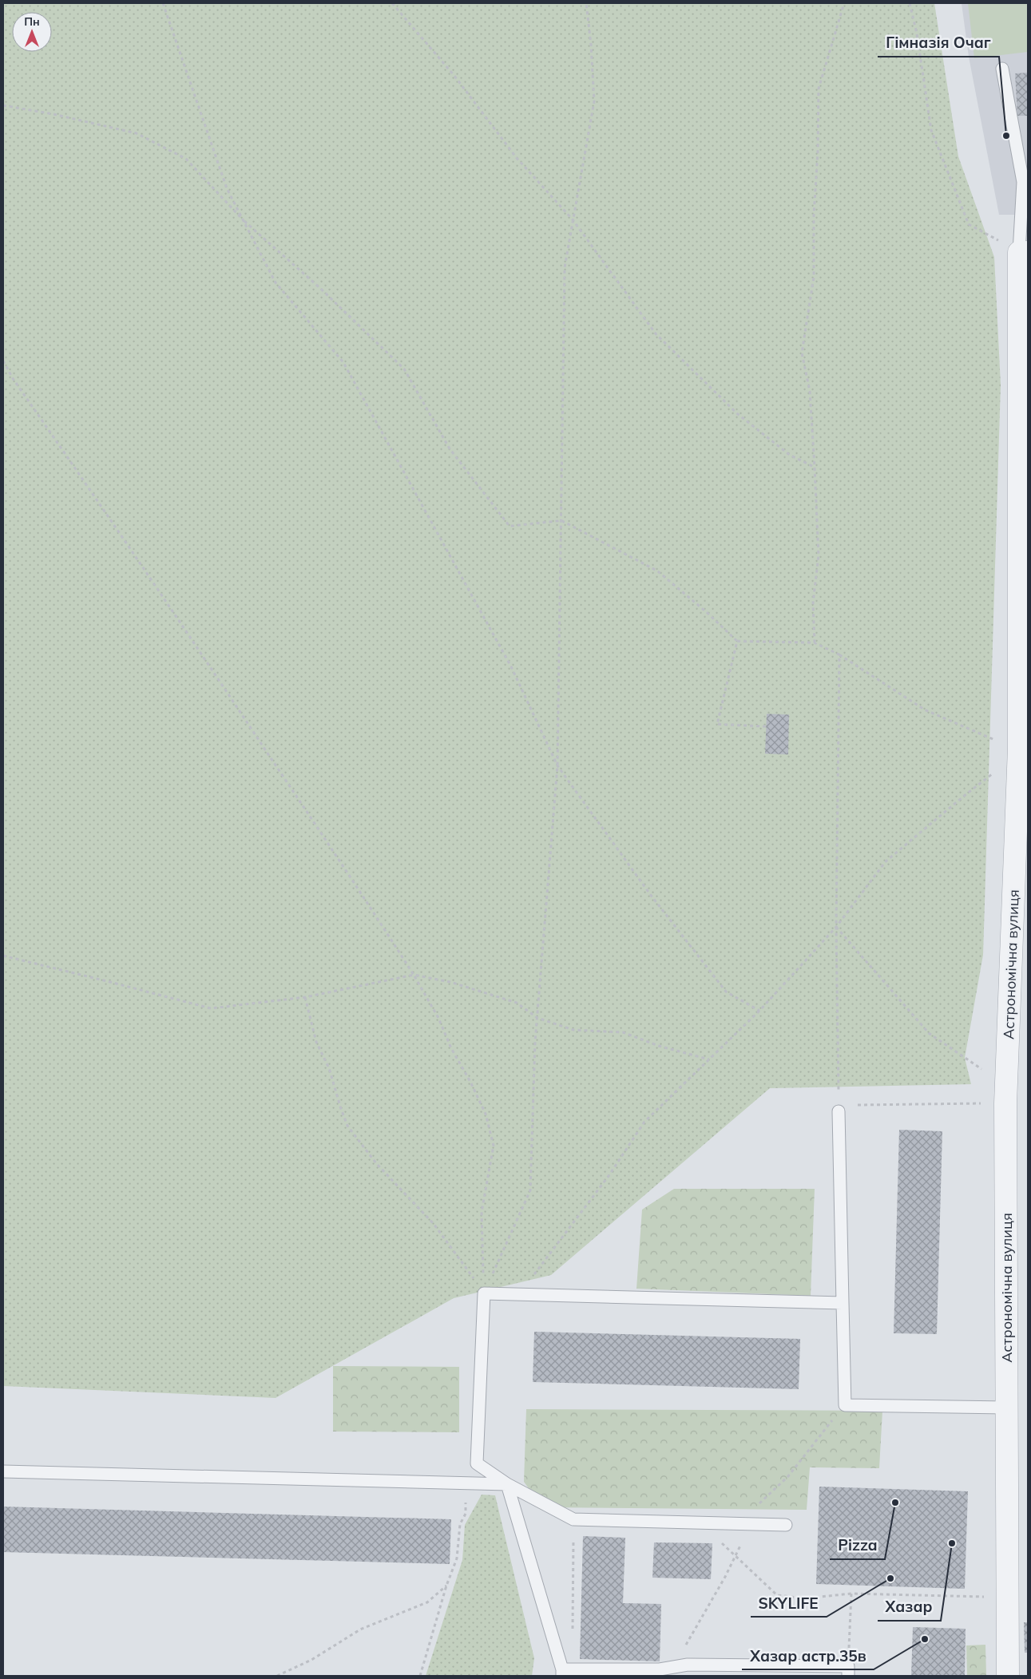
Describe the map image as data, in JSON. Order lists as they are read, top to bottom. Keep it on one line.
{"streets":{"street":["Астрономічна вулиця"]},"places":["Гімназія Очаг","Pizza","Хазар","SKYLIFE","Хазар астр.35в"],"north":"top"}
